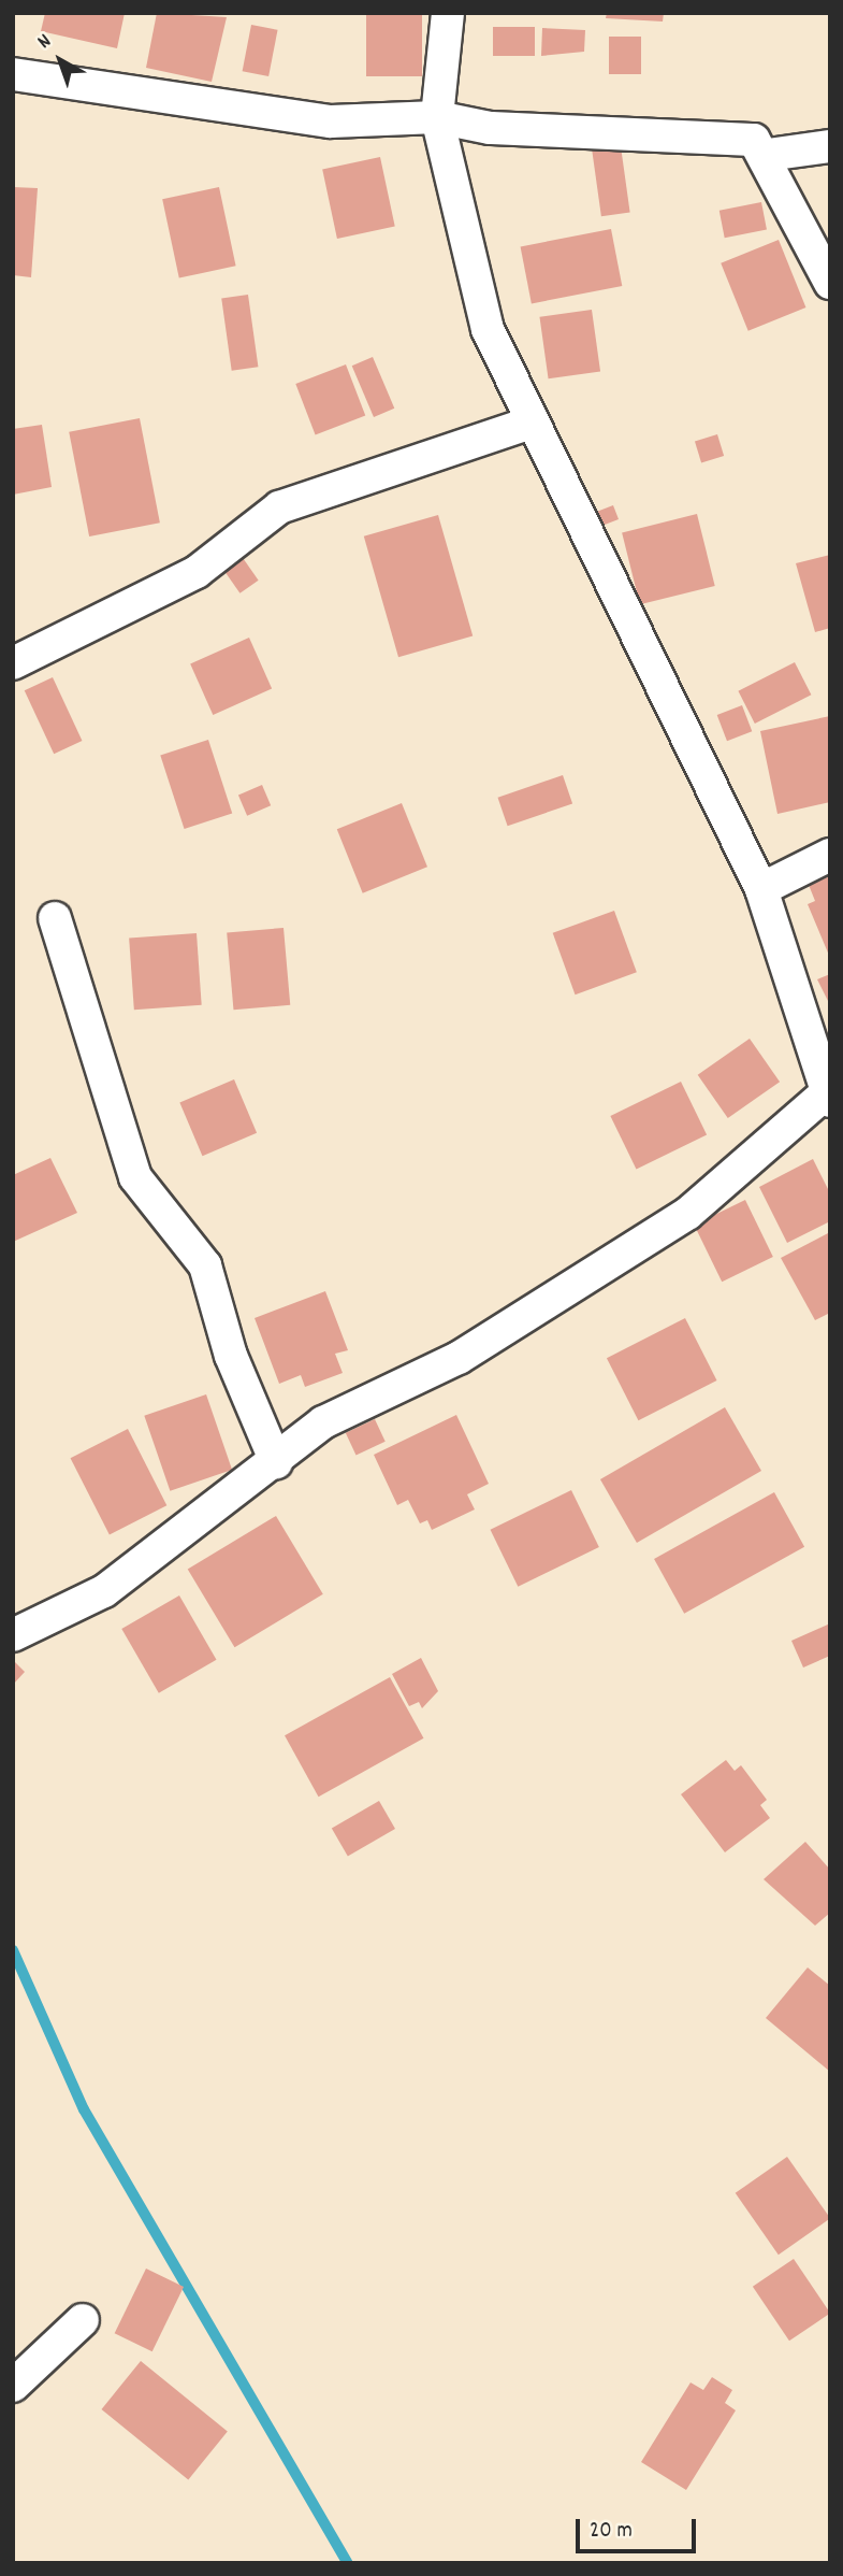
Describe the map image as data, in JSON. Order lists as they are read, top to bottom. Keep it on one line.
{"scale_bar":"20 m","north":"top left"}
